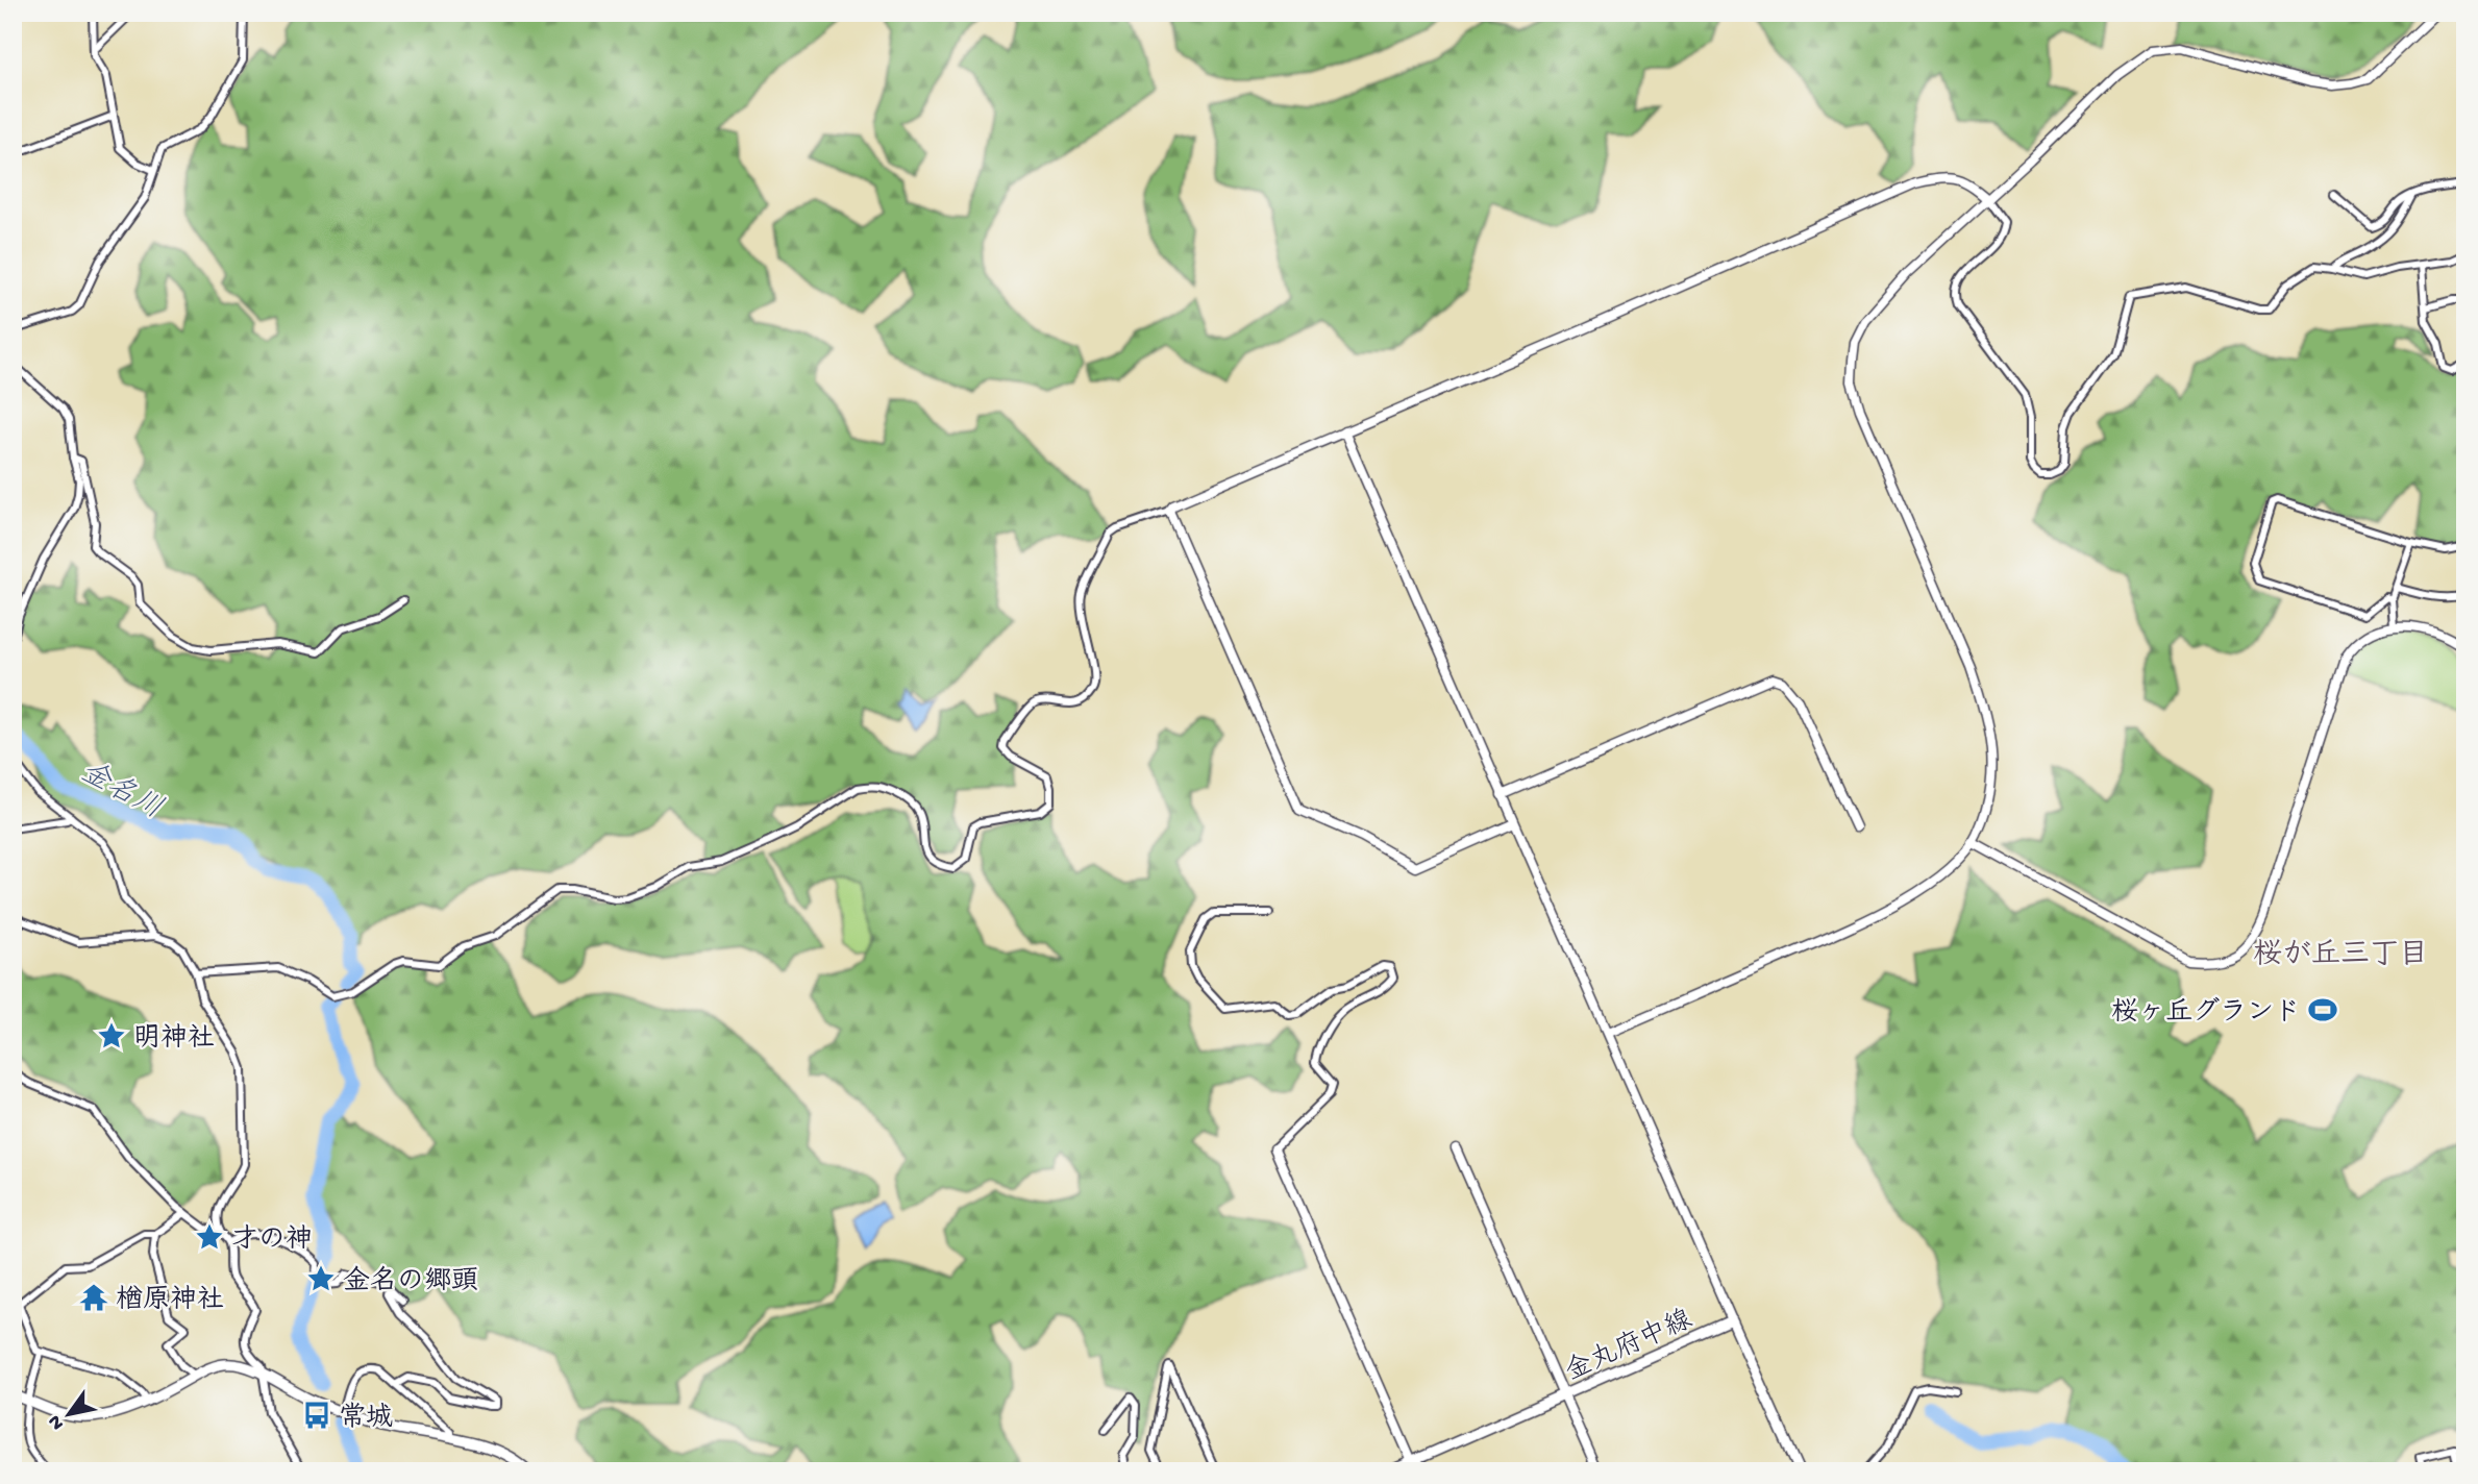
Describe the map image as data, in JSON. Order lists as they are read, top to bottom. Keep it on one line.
{"streets":{"main road":["金丸府中線"]},"districts":["桜が丘三丁目"],"water":["金名川"],"places":{"sports":["桜ヶ丘グランド"],"place":["明神社","才の神","金名の郷頭"],"temple":["楢原神社"],"bus stop":["常城"]},"north":"bottom left"}
